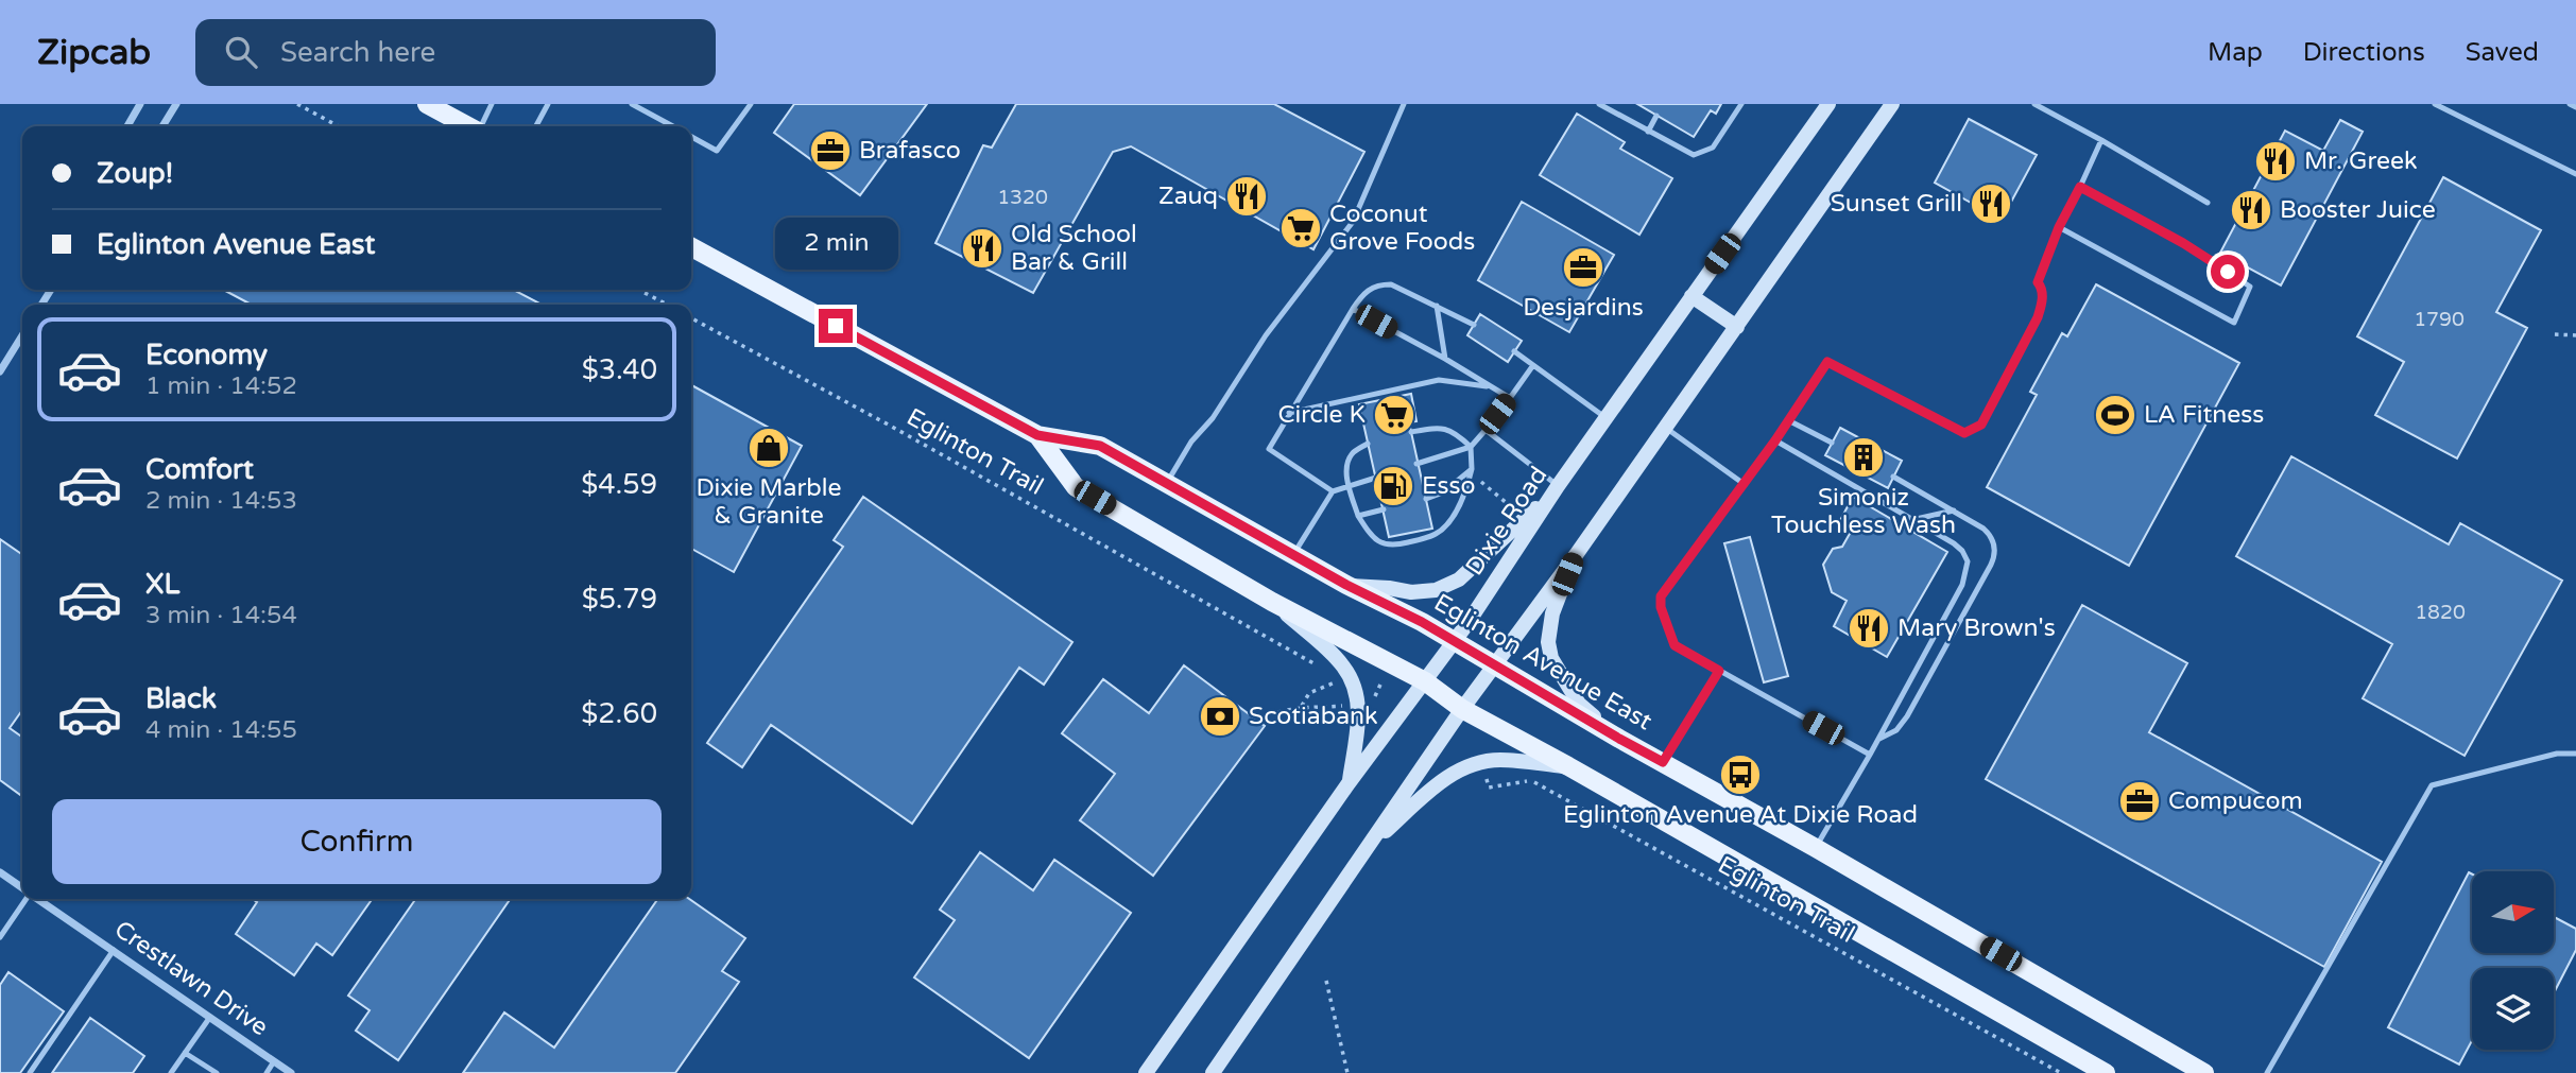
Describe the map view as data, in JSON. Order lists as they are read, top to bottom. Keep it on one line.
{"streets":{"main road":["Dixie Road","Eglinton Avenue East"],"street":["Crestlawn Drive"],"path":["Eglinton Trail"]},"crossings":[["Dixie Road","Eglinton Avenue East"]],"places":{"office":["Brafasco","Desjardins","Compucom"],"restaurant":["Mr. Greek","Zauq","Sunset Grill","Booster Juice","Old School Bar & Grill","Mary Brown's"],"supermarket":["Coconut Grove Foods","Circle K"],"sports":["LA Fitness"],"shop":["Dixie Marble & Granite"],"building":["Simoniz Touchless Wash"],"fuel station":["Esso"],"bank":["Scotiabank"],"bus stop":["Eglinton Avenue At Dixie Road"]},"house_numbers":["1320","1790","1820"],"north":"right","page":{"header":"Zipcab","search":"Search here","nav":["Map","Directions","Saved"],"banner":["Zoup!","Eglinton Avenue East"],"bubble":"2 min","list":[{"name":"Economy","note":"1 min · 14:52","value":"$3.40"},{"name":"Comfort","note":"2 min · 14:53","value":"$4.59"},{"name":"XL","note":"3 min · 14:54","value":"$5.79"},{"name":"Black","note":"4 min · 14:55","value":"$2.60"}],"buttons":"Confirm"}}
